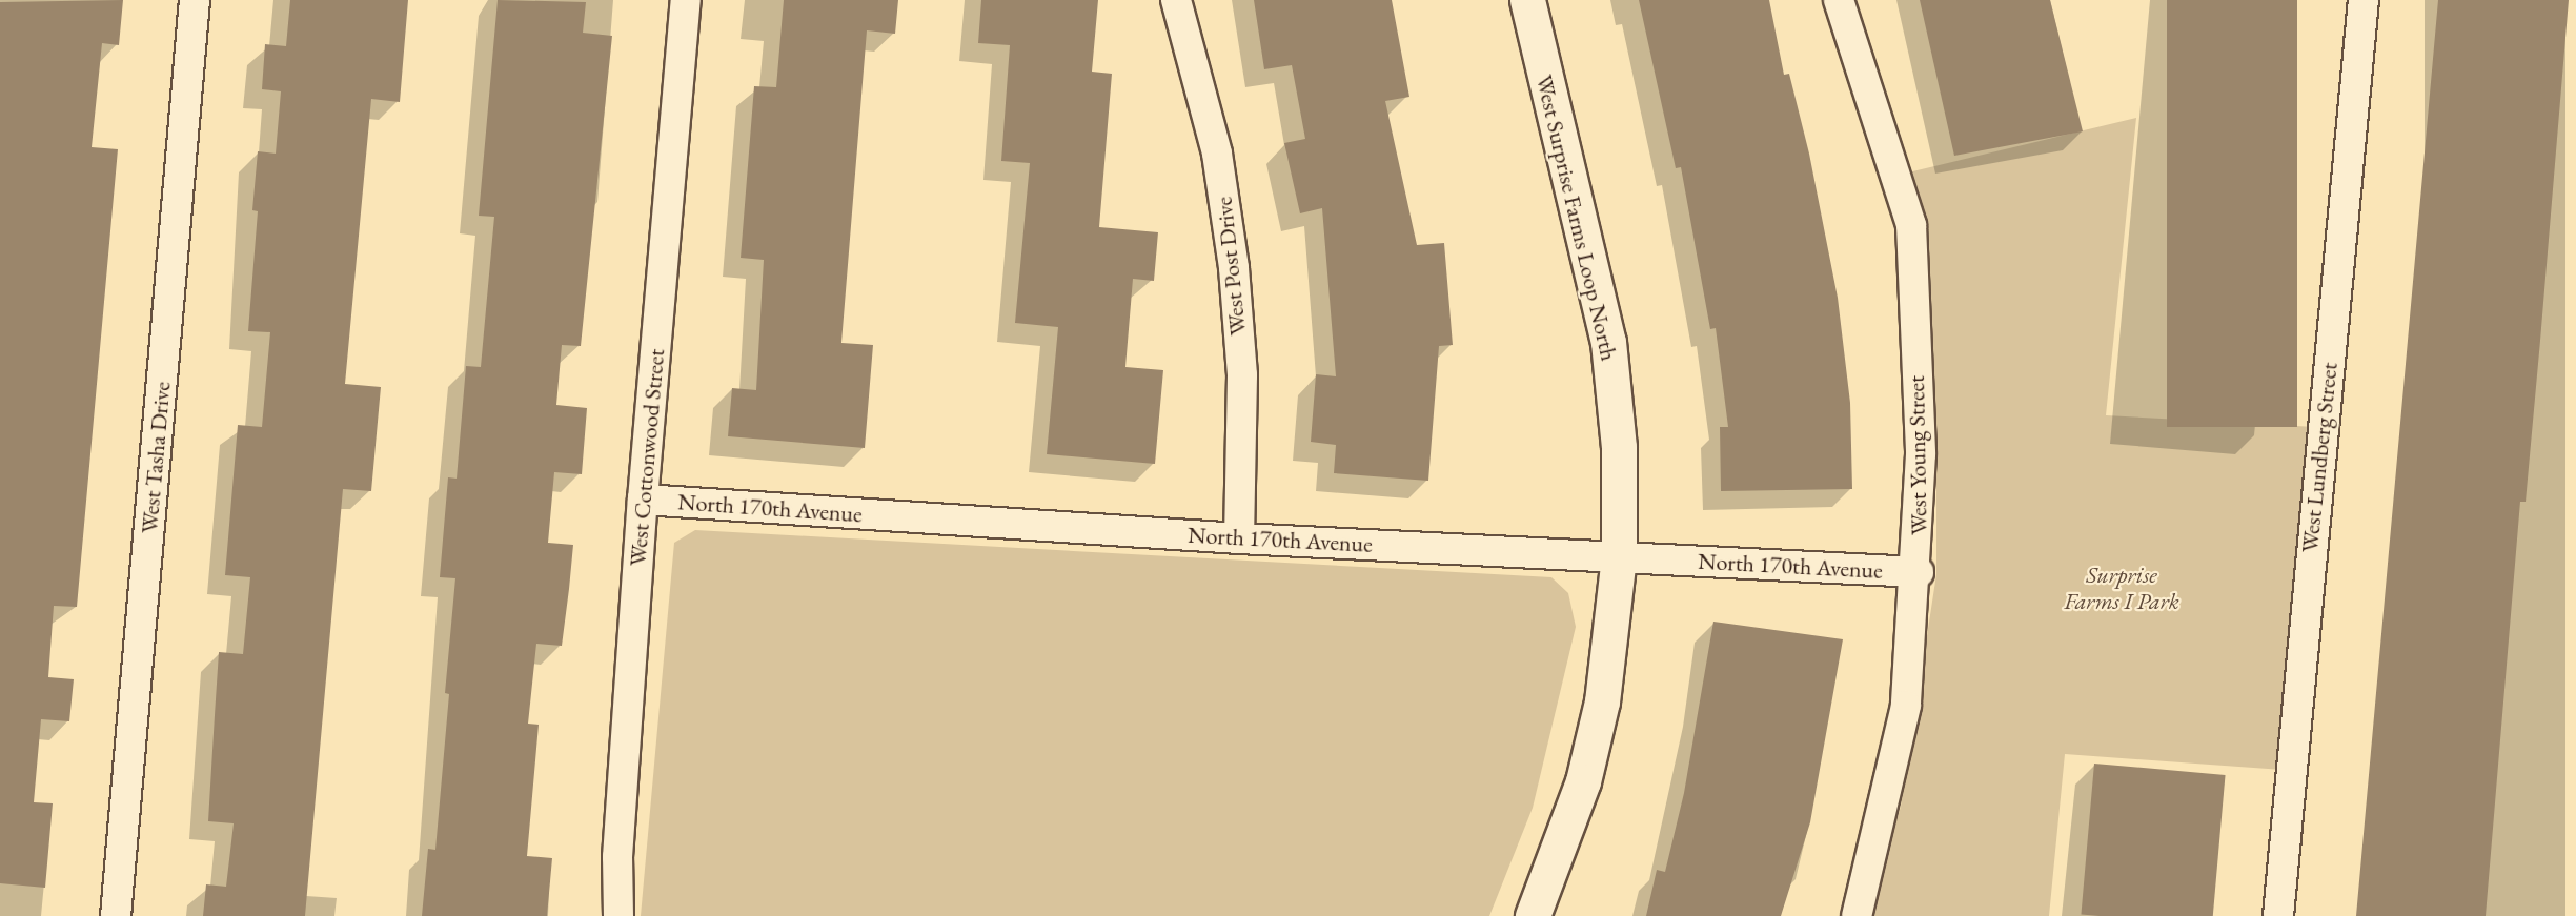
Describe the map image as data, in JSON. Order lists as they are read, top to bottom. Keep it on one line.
{"streets":{"street":["West Surprise Farms Loop North","West Post Drive","West Young Street","West Tasha Drive","West Cottonwood Street","West Lundberg Street","North 170th Avenue"]},"crossings":[["West Surprise Farms Loop North","North 170th Avenue"],["West Post Drive","North 170th Avenue"],["West Young Street","North 170th Avenue"],["West Cottonwood Street","North 170th Avenue"]],"parks":["Surprise Farms I Park"]}
